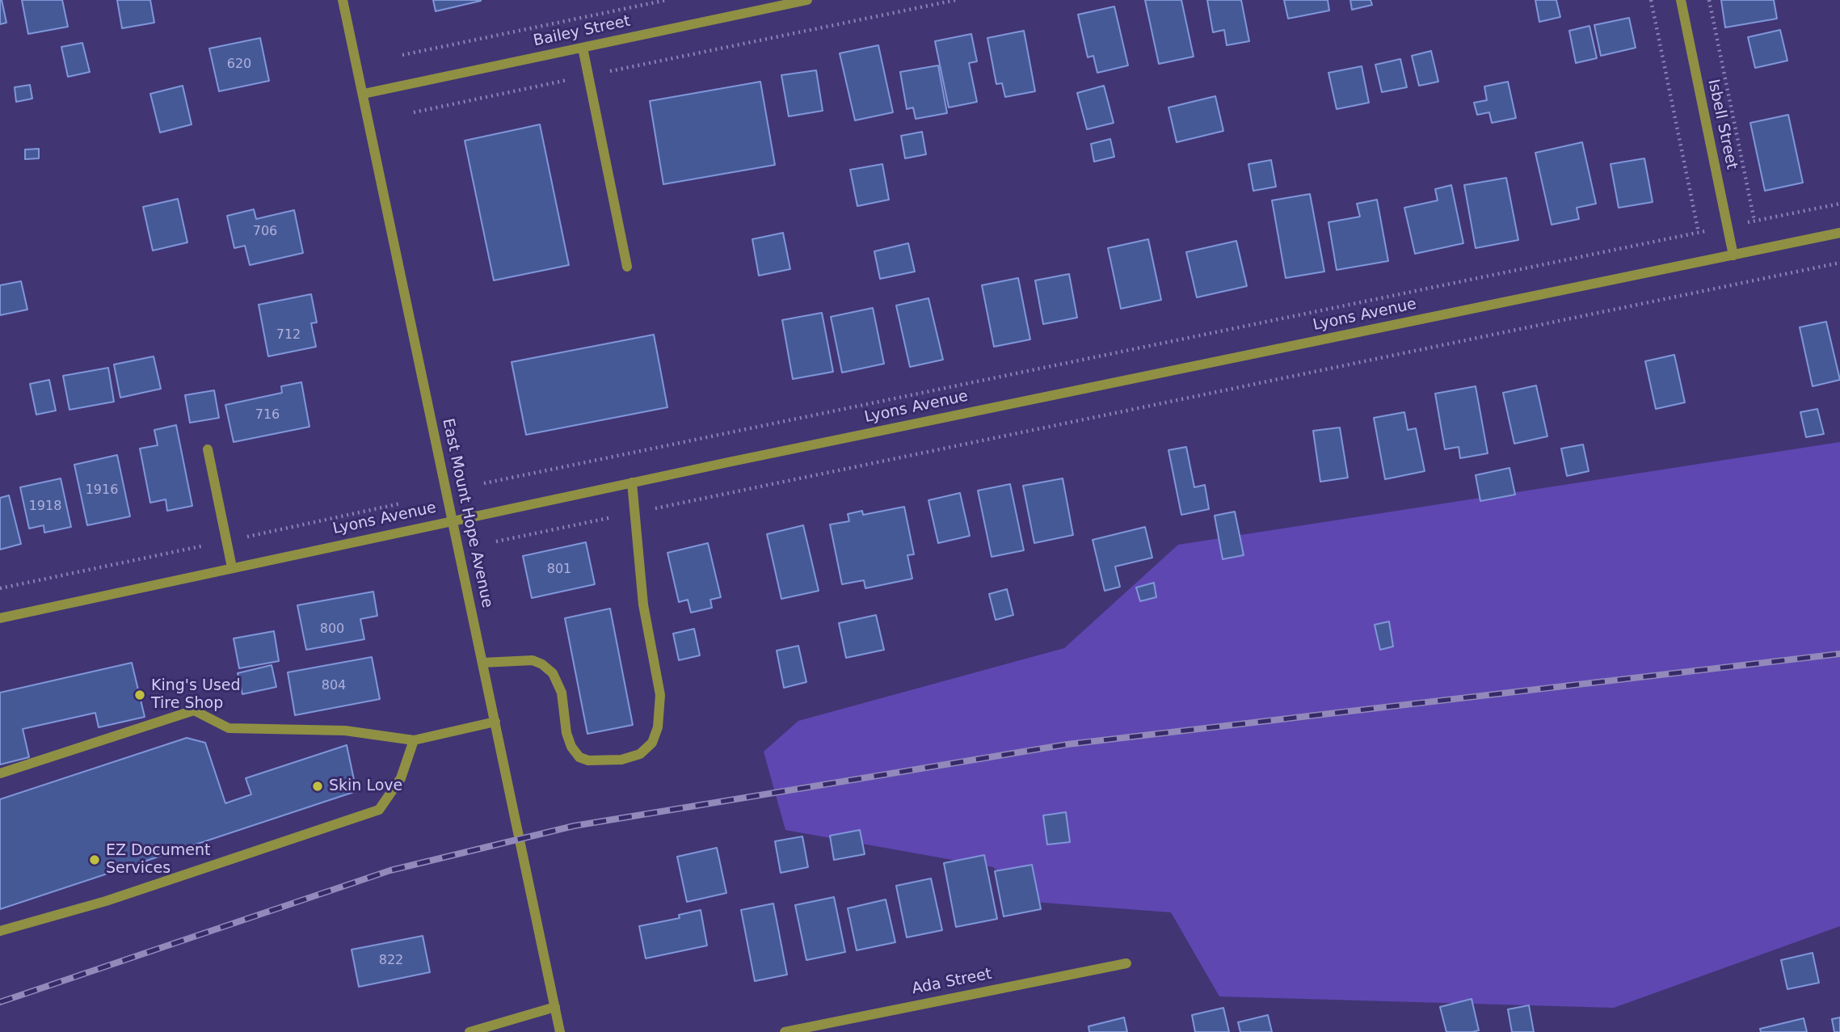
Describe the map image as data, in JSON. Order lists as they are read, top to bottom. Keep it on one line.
{"streets":{"street":["Bailey Street","Isbell Street","Lyons Avenue","East Mount Hope Avenue","Ada Street"]},"crossings":[["Bailey Street","East Mount Hope Avenue"],["Isbell Street","Lyons Avenue"],["Lyons Avenue","East Mount Hope Avenue"]],"places":["King's Used Tire Shop","Skin Love","EZ Document Services"],"house_numbers":["620","706","712","716","1916","1918","801","800","804","822"]}
